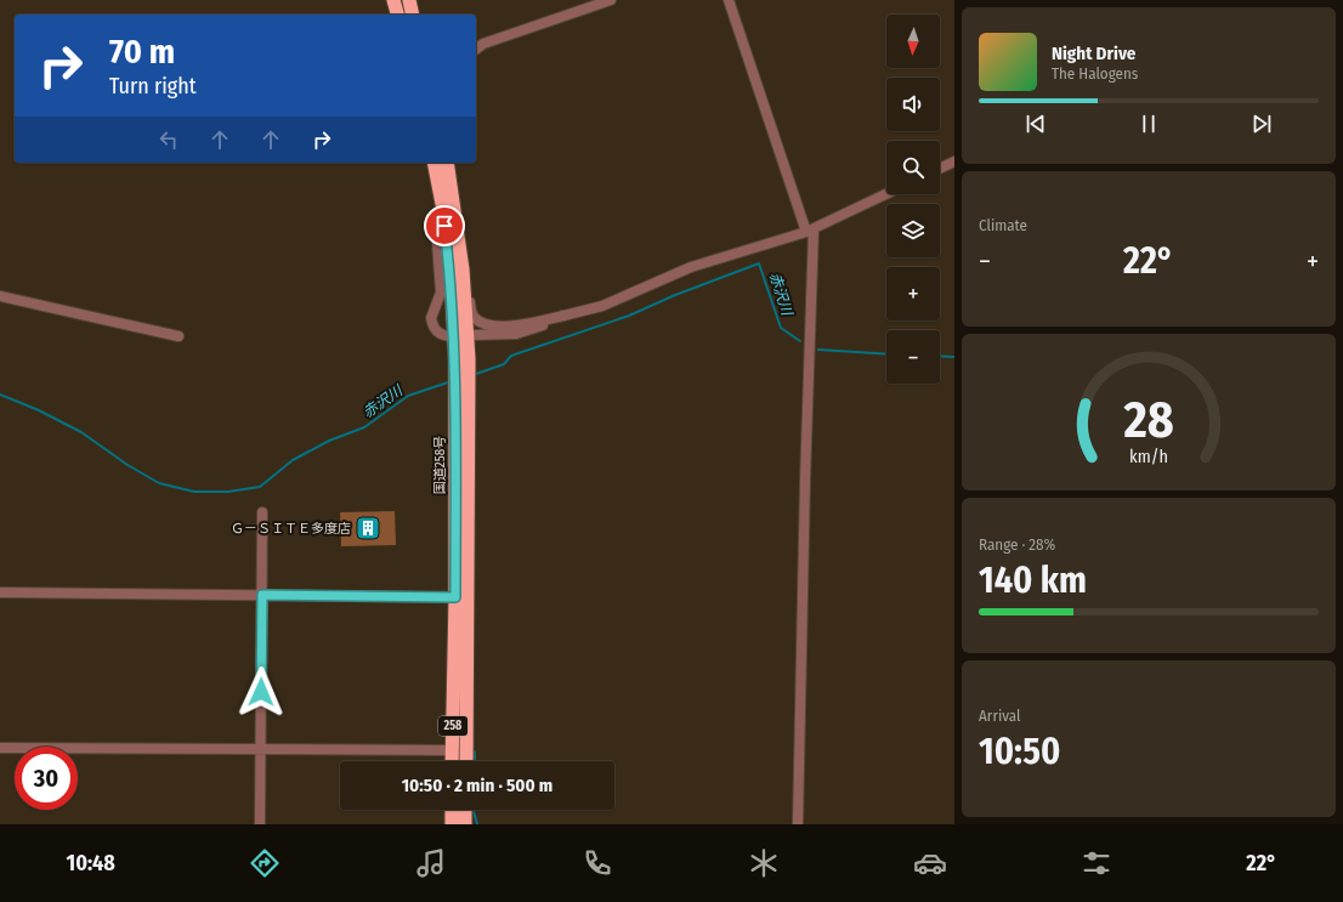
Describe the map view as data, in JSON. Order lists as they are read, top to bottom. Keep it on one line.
{"streets":{"highway":["国道258号","258"]},"water":["赤沢川"],"places":{"building":["Ｇ－ＳＩＴＥ多度店"]},"north":"bottom","page":{"map_buttons":["+","−"],"turn":["70 m","Turn right"],"song":["Night Drive","The Halogens"],"tile":["Climate",["Range · 28%","140 km"],["Arrival","10:50"]],"heat":["−","22°","+"],"limit":"30","trip":"10:50 · 2 min · 500 m","tabs":["10:48","22°"],"gauge":["28","km/h"]}}
